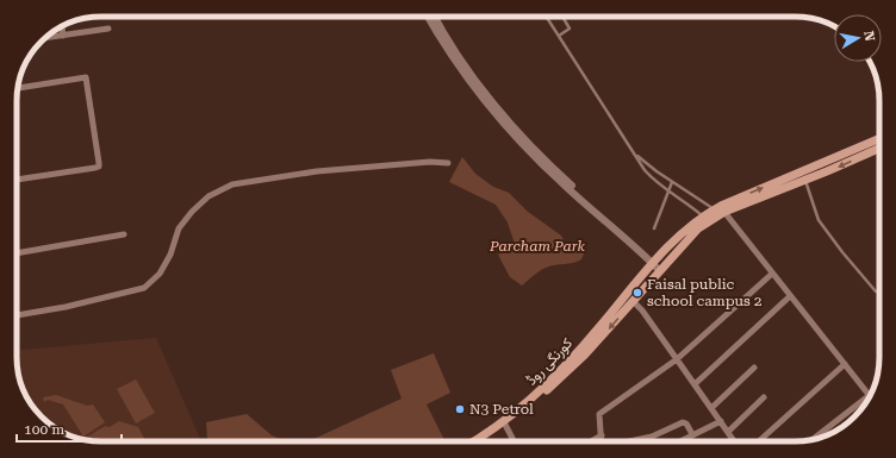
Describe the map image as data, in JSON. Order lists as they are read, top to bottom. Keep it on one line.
{"streets":{"main road":["کورنگی روڈ"]},"parks":["Parcham Park"],"places":["Faisal public school campus 2","N3 Petrol"],"scale_bar":"100 m","north":"right"}
